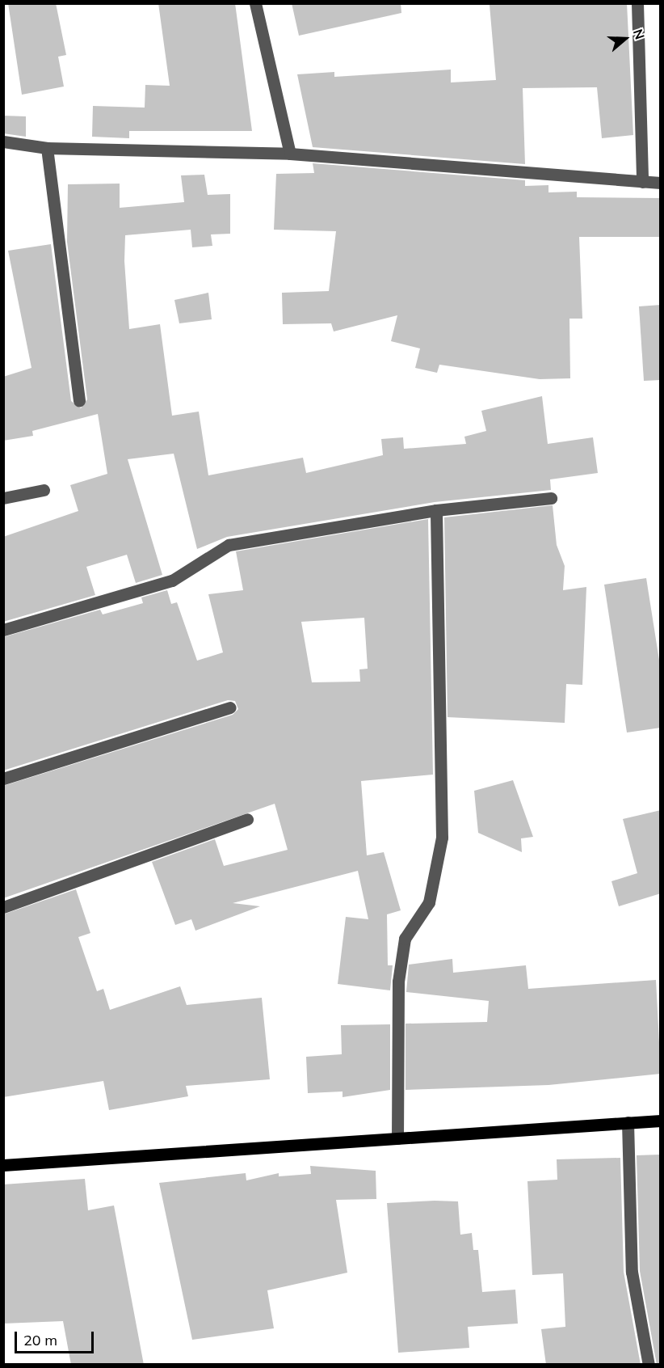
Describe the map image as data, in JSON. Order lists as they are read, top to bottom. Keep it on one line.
{"scale_bar":"20 m","north":"right"}
